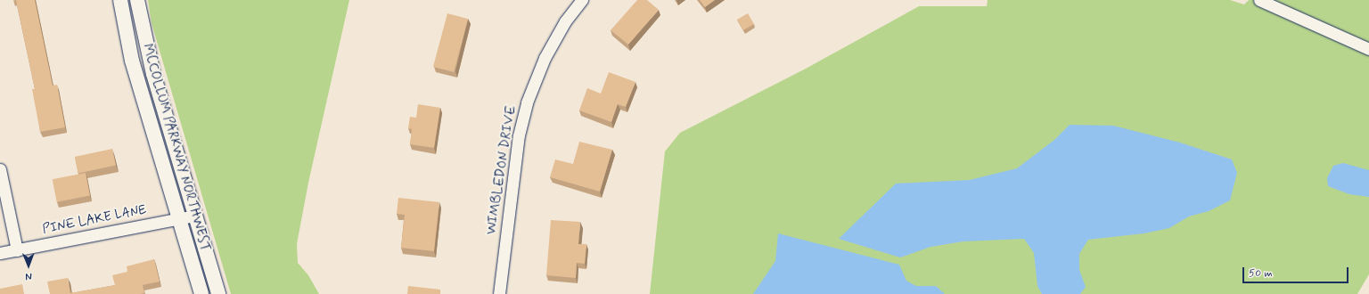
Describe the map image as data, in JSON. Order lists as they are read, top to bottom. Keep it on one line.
{"streets":{"street":["MCCOLLUM PARKWAY NORTHWEST","WIMBLEDON DRIVE","PINE LAKE LANE"]},"crossings":[["MCCOLLUM PARKWAY NORTHWEST","PINE LAKE LANE"]],"scale_bar":"50 m","north":"bottom"}
